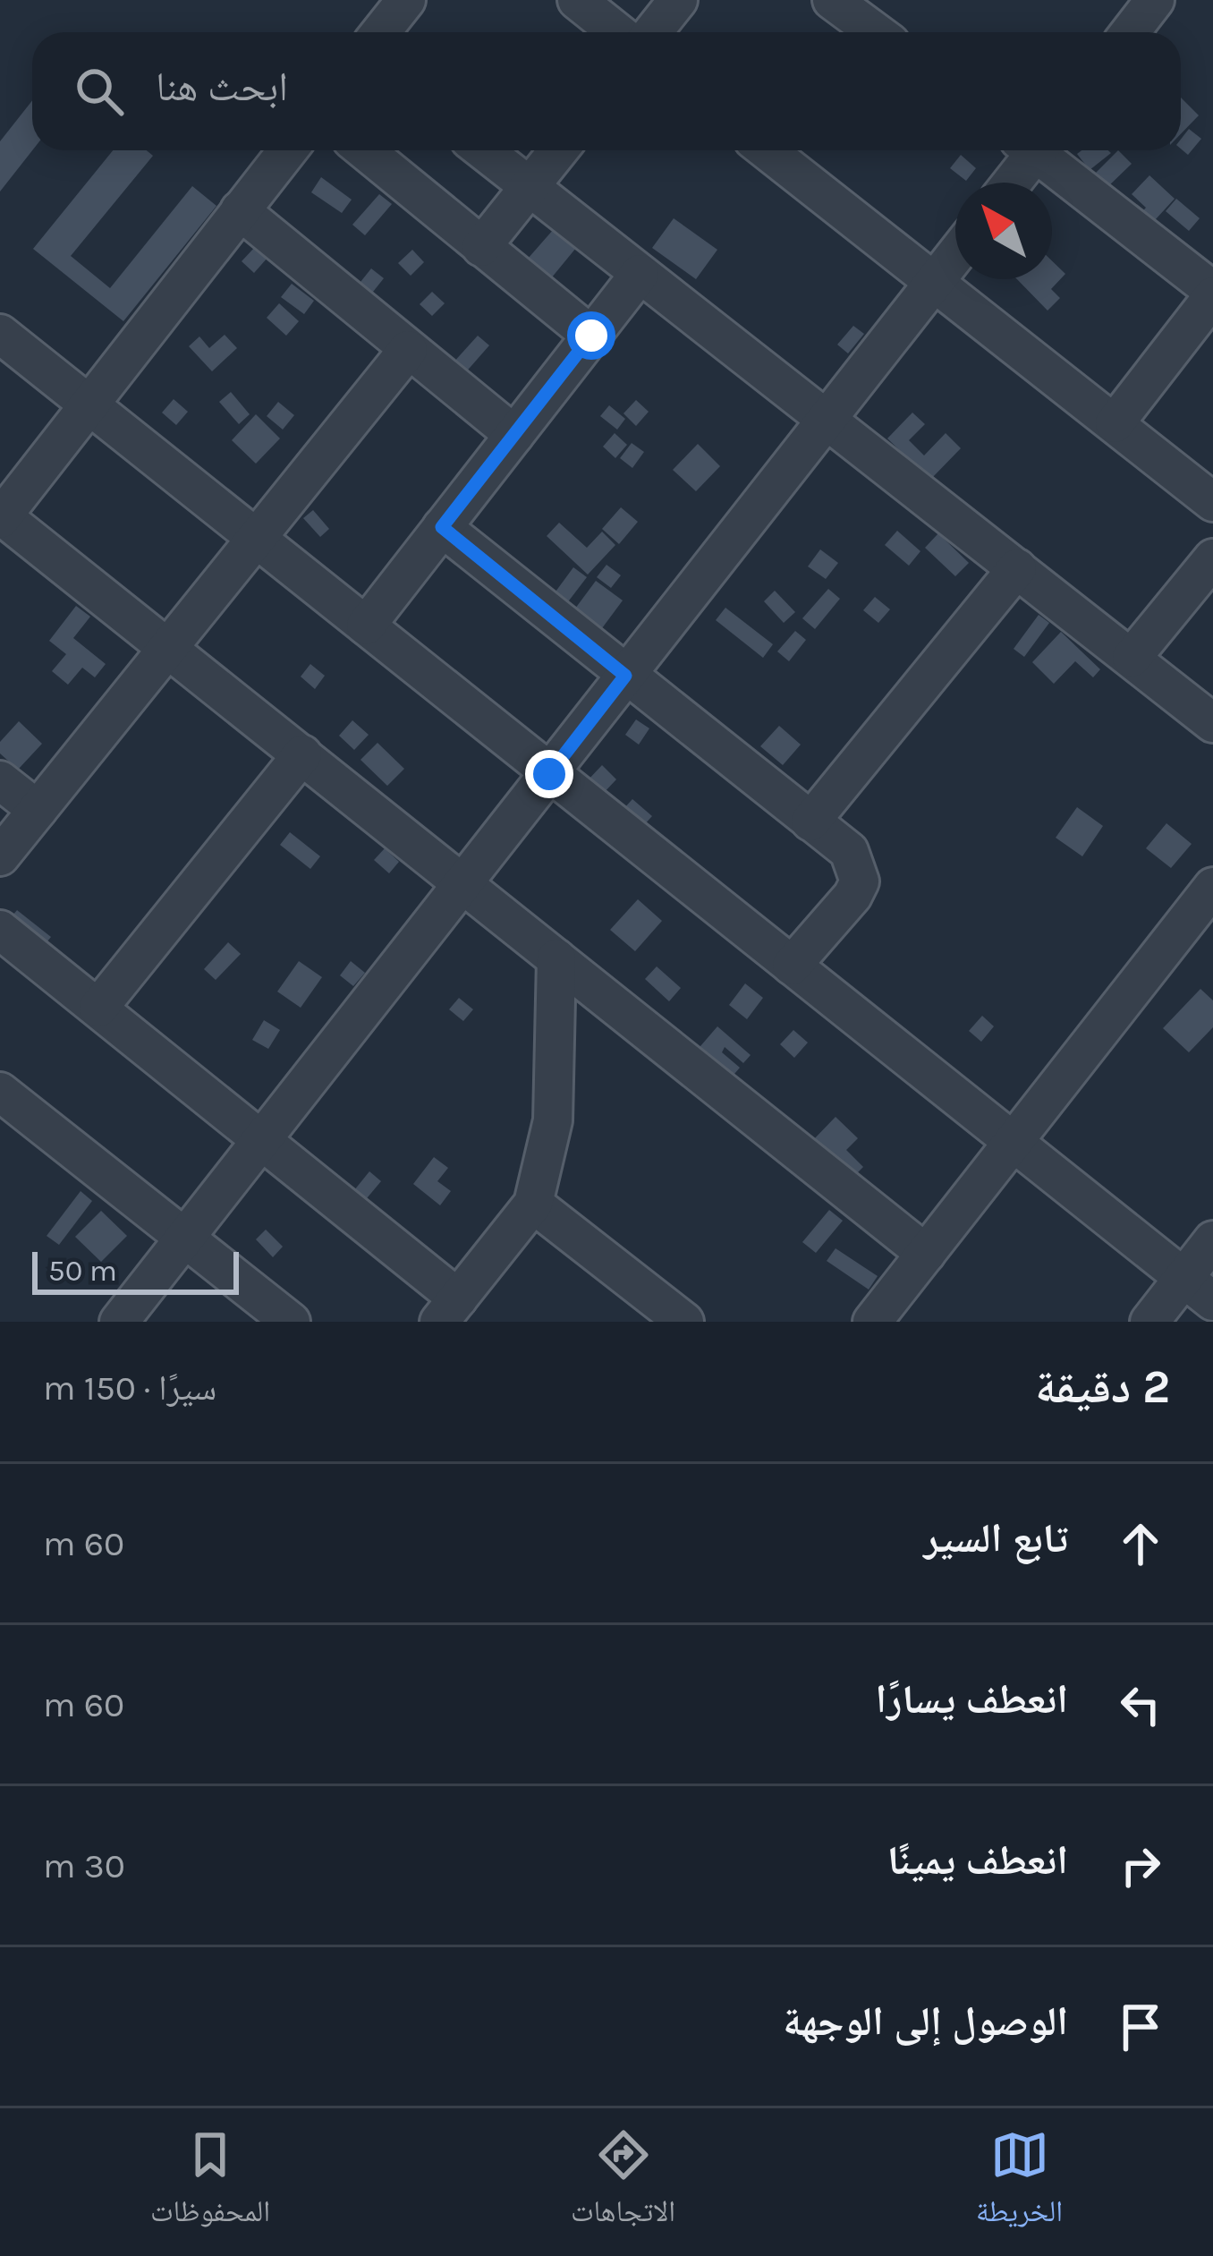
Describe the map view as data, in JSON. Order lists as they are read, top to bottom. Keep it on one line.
{"scale_bar":"50 m","north":"top left","page":{"search":"ابحث هنا","scale":"50 m","heading":["2 دقيقة","سيرًا · 150 m"],"list":[["تابع السير","60 m"],["انعطف يسارًا","60 m"],["انعطف يمينًا","30 m"],"الوصول إلى الوجهة"],"nav":["الخريطة","الاتجاهات","المحفوظات"]}}
